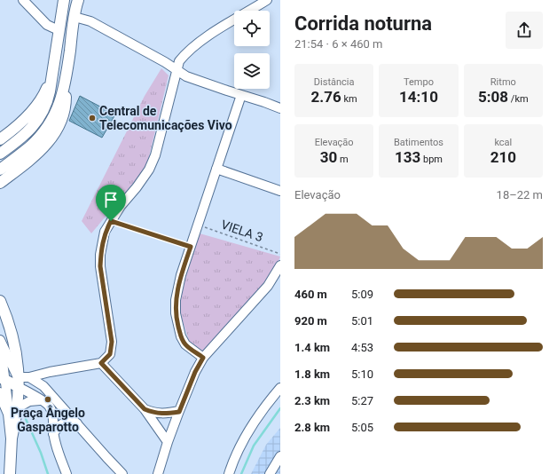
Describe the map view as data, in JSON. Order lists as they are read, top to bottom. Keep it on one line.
{"streets":{"path":["VIELA 3"]},"places":["Central de Telecomunicações Vivo","Praça Ângelo Gasparotto"],"page":{"heading":["Corrida noturna","21:54 · 6 × 460 m"],"stats":[["Distância","2.76 km"],["Tempo","14:10"],["Ritmo","5:08 /km"],["Elevação","30 m"],["Batimentos","133 bpm"],["kcal","210"]],"chart":["Elevação","18–22 m"],"list":[{"name":"460 m","note":"5:09"},{"name":"920 m","note":"5:01"},{"name":"1.4 km","note":"4:53"},{"name":"1.8 km","note":"5:10"},{"name":"2.3 km","note":"5:27"},{"name":"2.8 km","note":"5:05"}]}}
